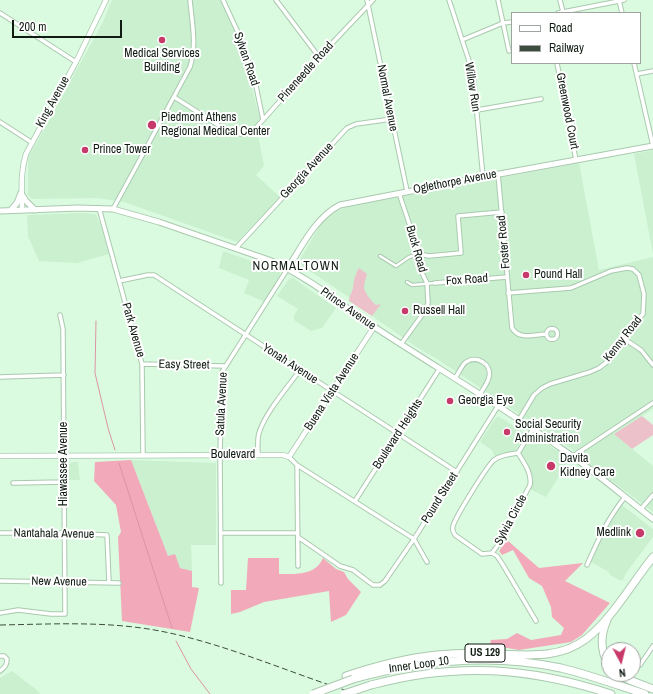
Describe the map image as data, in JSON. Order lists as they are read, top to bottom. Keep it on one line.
{"streets":{"highway":["US 129","Inner Loop 10"],"main road":["Oglethorpe Avenue","Prince Avenue"],"street":["Sylvan Road","Pineneedle Road","Willow Run","Normal Avenue","King Avenue","Greenwood Court","Georgia Avenue","Foster Road","Buck Road","Fox Road","Park Avenue","Kenny Road","Yonah Avenue","Easy Street","Buena Vista Avenue","Satula Avenue","Boulevard Heights","Boulevard","Hiawassee Avenue","Pound Street","Sylvia Circle","Nantahala Avenue","New Avenue"]},"crossings":[["Sylvan Road","Pineneedle Road"],["Pineneedle Road","Normal Avenue"],["Willow Run","Oglethorpe Avenue"],["Normal Avenue","Georgia Avenue"],["Normal Avenue","Oglethorpe Avenue"],["King Avenue","Prince Avenue"],["Greenwood Court","Oglethorpe Avenue"],["Georgia Avenue","Prince Avenue"],["Oglethorpe Avenue","Foster Road"],["Oglethorpe Avenue","Buck Road"],["Oglethorpe Avenue","Prince Avenue"],["Oglethorpe Avenue","Satula Avenue"],["Foster Road","Fox Road"],["Foster Road","Kenny Road"],["Buck Road","Fox Road"],["Buck Road","Prince Avenue"],["Prince Avenue","Park Avenue"],["Prince Avenue","Kenny Road"],["Prince Avenue","Buena Vista Avenue"],["Prince Avenue","Satula Avenue"],["Prince Avenue","Boulevard Heights"],["Prince Avenue","Pound Street"],["Park Avenue","Yonah Avenue"],["Park Avenue","Easy Street"],["Park Avenue","Boulevard"],["Yonah Avenue","Buena Vista Avenue"],["Yonah Avenue","Satula Avenue"],["Yonah Avenue","Boulevard Heights"],["Yonah Avenue","Pound Street"],["Easy Street","Satula Avenue"],["Buena Vista Avenue","Boulevard"],["Satula Avenue","Boulevard"],["Boulevard","Hiawassee Avenue"],["Hiawassee Avenue","Nantahala Avenue"],["Hiawassee Avenue","New Avenue"],["Nantahala Avenue","New Avenue"],["US 129","Inner Loop 10"]],"districts":["NORMALTOWN"],"places":["Medical Services Building","Piedmont Athens Regional Medical Center","Prince Tower","Pound Hall","Russell Hall","Georgia Eye","Social Security Administration","Davita Kidney Care","Medlink"],"legend":["Road","Railway"],"scale_bar":"200 m","north":"bottom"}
